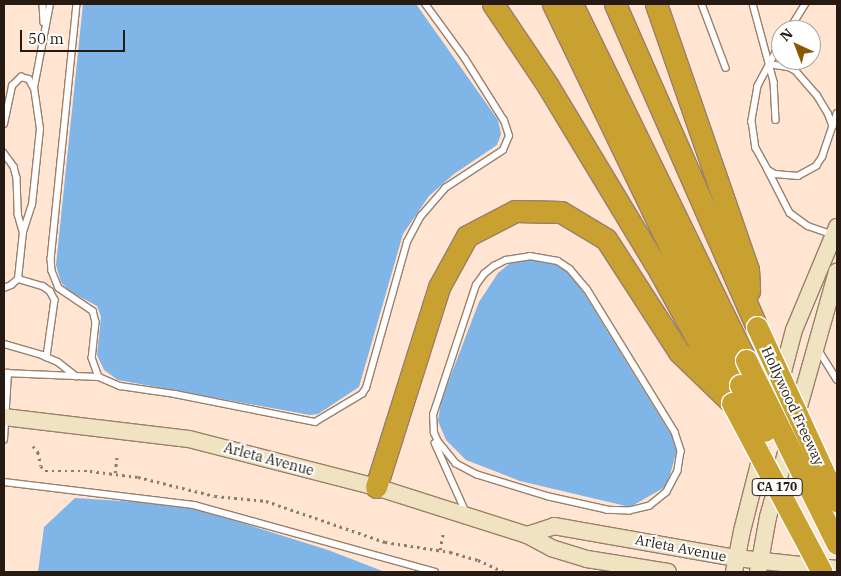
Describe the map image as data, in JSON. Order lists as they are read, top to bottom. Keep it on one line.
{"streets":{"highway":["Hollywood Freeway","CA 170"],"main road":["Arleta Avenue"]},"scale_bar":"50 m","north":"top left"}
